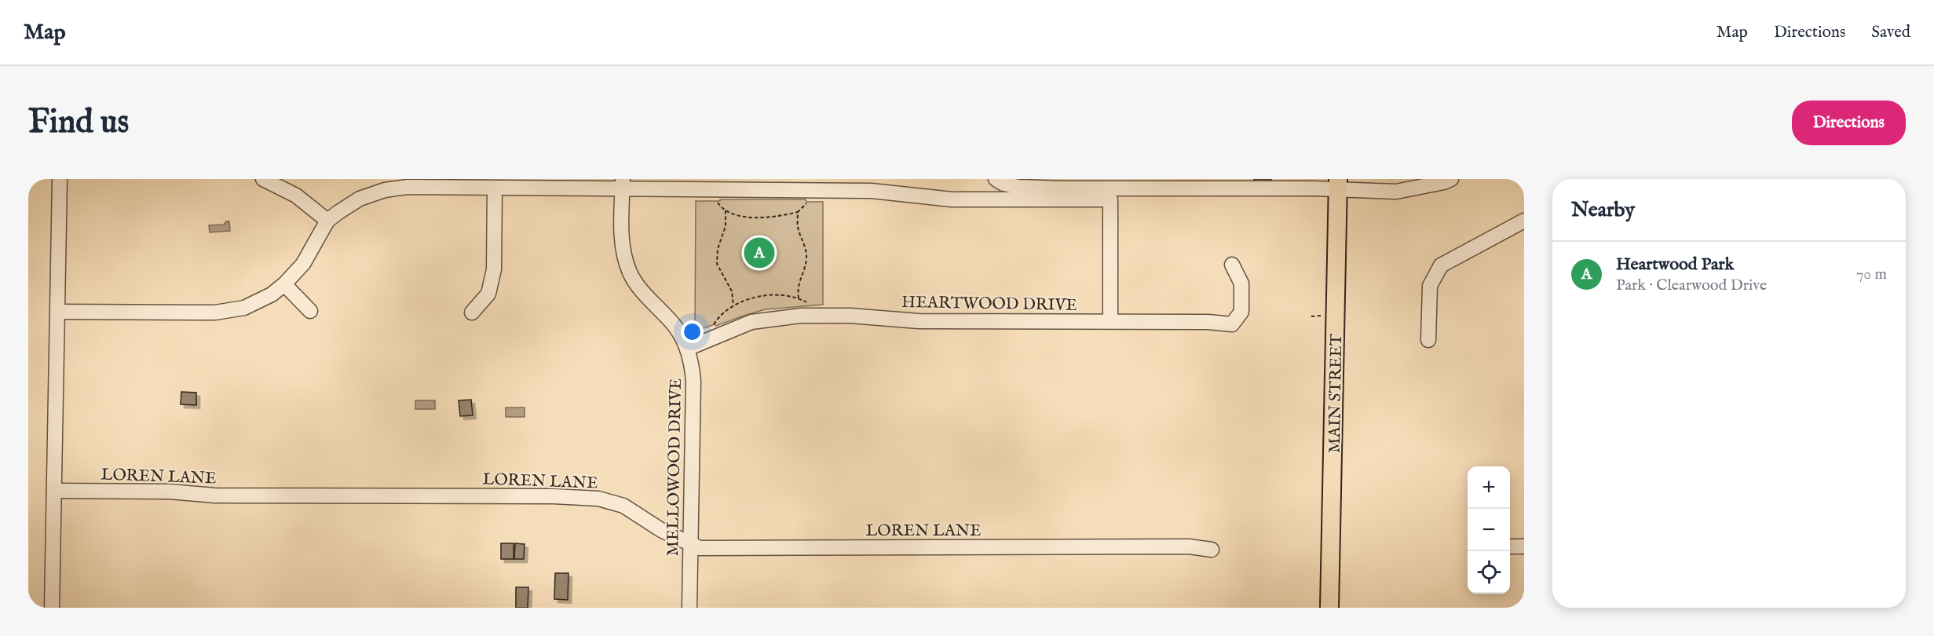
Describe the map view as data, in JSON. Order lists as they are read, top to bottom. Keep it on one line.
{"streets":{"main road":["MAIN STREET"],"street":["HEARTWOOD DRIVE","MELLOWOOD DRIVE","LOREN LANE"]},"crossings":[["HEARTWOOD DRIVE","MELLOWOOD DRIVE"],["MELLOWOOD DRIVE","LOREN LANE"]],"page":{"header":"Map","nav":["Map","Directions","Saved"],"buttons":"Directions","title":"Find us","heading":"Nearby","pins":"A","list":[{"mark":"A","name":"Heartwood Park","note":"Park · Clearwood Drive","value":"70 m"}],"map_buttons":["+","−"]}}
